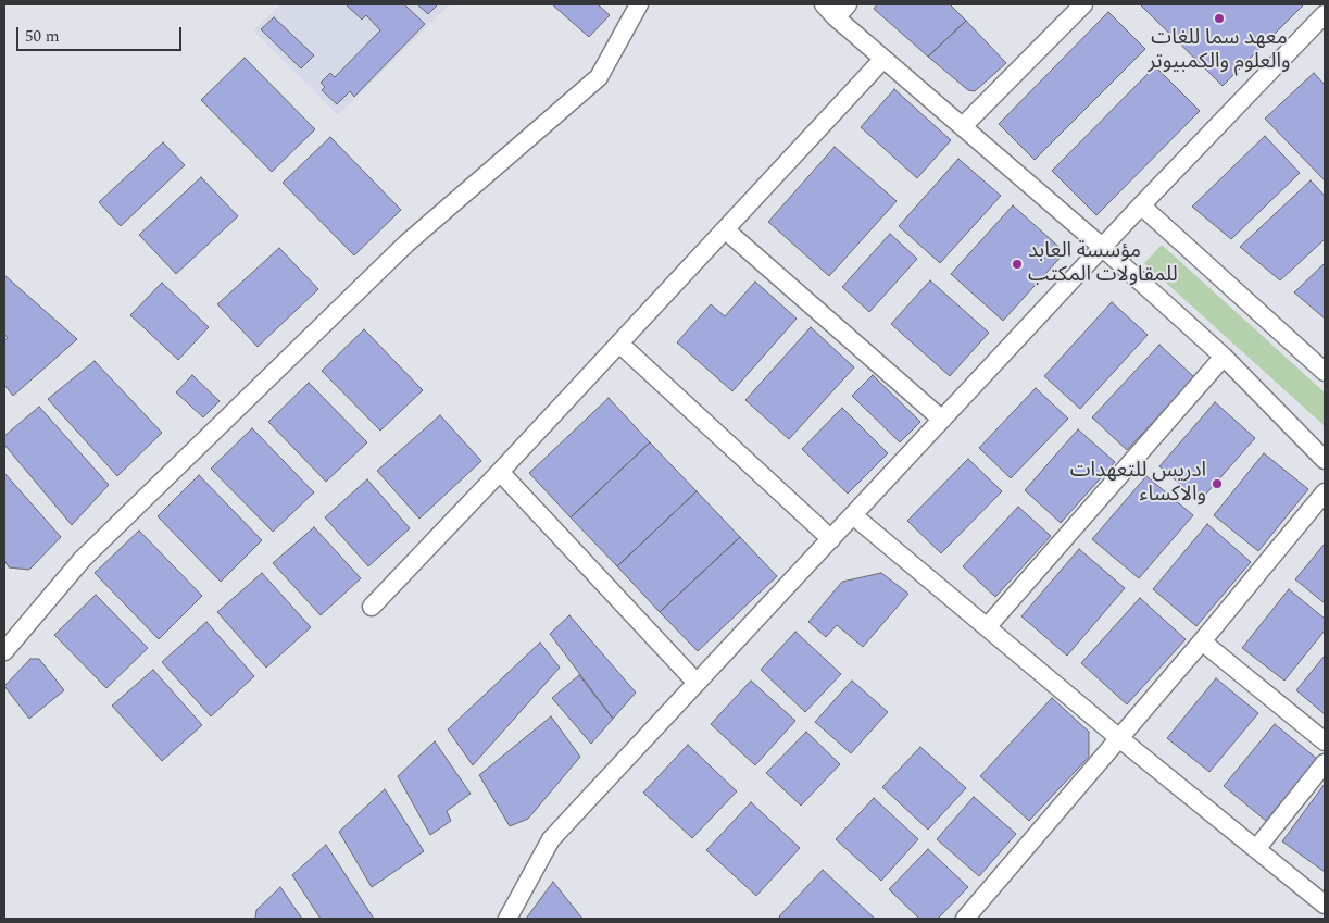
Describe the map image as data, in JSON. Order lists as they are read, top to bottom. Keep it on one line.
{"places":["معهد سما للغات والعلوم والكمبيوتر","مؤسسة العابد للمقاولات المكتب","ادريس للتعهدات والاكساء"],"scale_bar":"50 m"}
